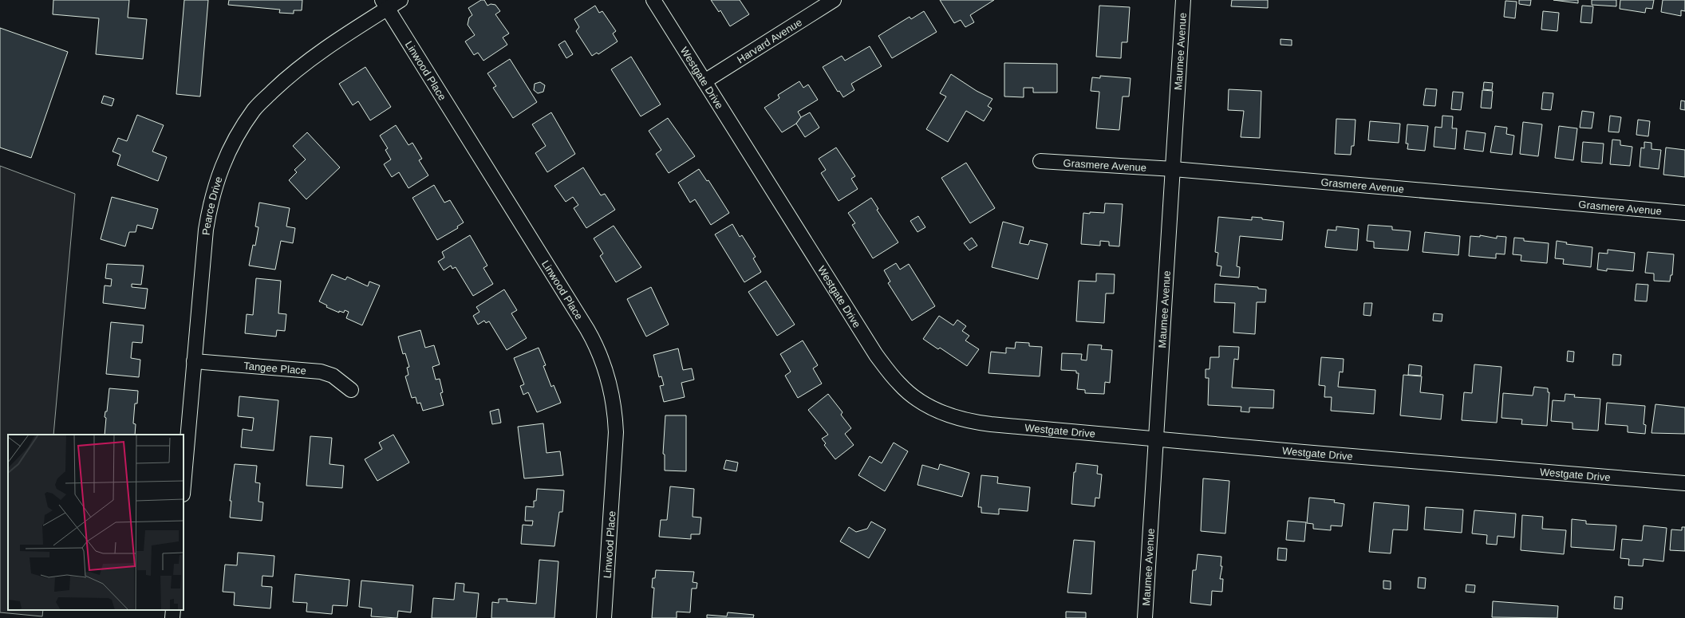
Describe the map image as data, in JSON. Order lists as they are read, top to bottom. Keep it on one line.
{"streets":{"street":["Harvard Avenue","Maumee Avenue","Linwood Place","Westgate Drive","Grasmere Avenue","Pearce Drive","Tangee Place"]},"crossings":[["Harvard Avenue","Westgate Drive"],["Maumee Avenue","Westgate Drive"],["Maumee Avenue","Grasmere Avenue"],["Linwood Place","Pearce Drive"],["Pearce Drive","Tangee Place"]]}
